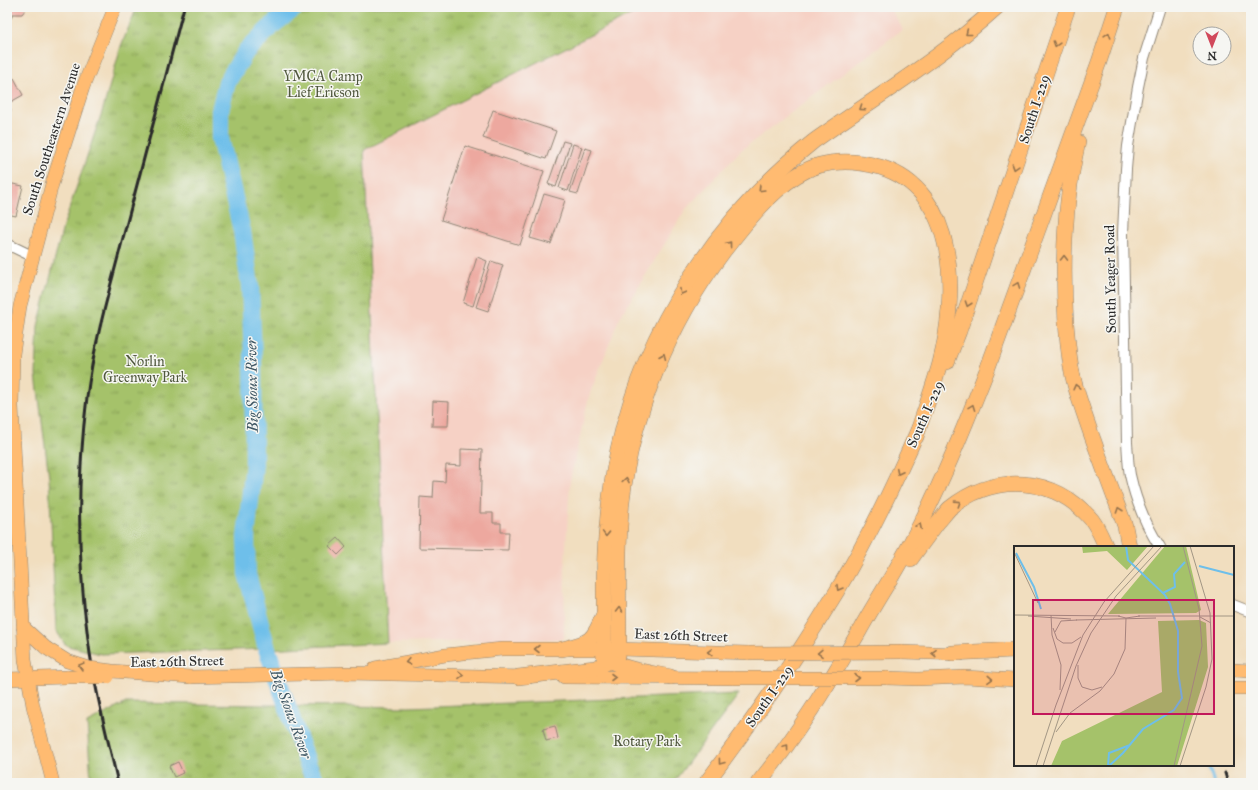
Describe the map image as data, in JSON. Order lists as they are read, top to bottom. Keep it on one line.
{"streets":{"highway":["South I-229"],"main road":["South Southeastern Avenue","East 26th Street"],"street":["South Yeager Road"]},"crossings":[["South Southeastern Avenue","East 26th Street"]],"water":["Big Sioux River"],"parks":["YMCA Camp Lief Ericson","Norlin Greenway Park","Rotary Park"],"north":"bottom"}
